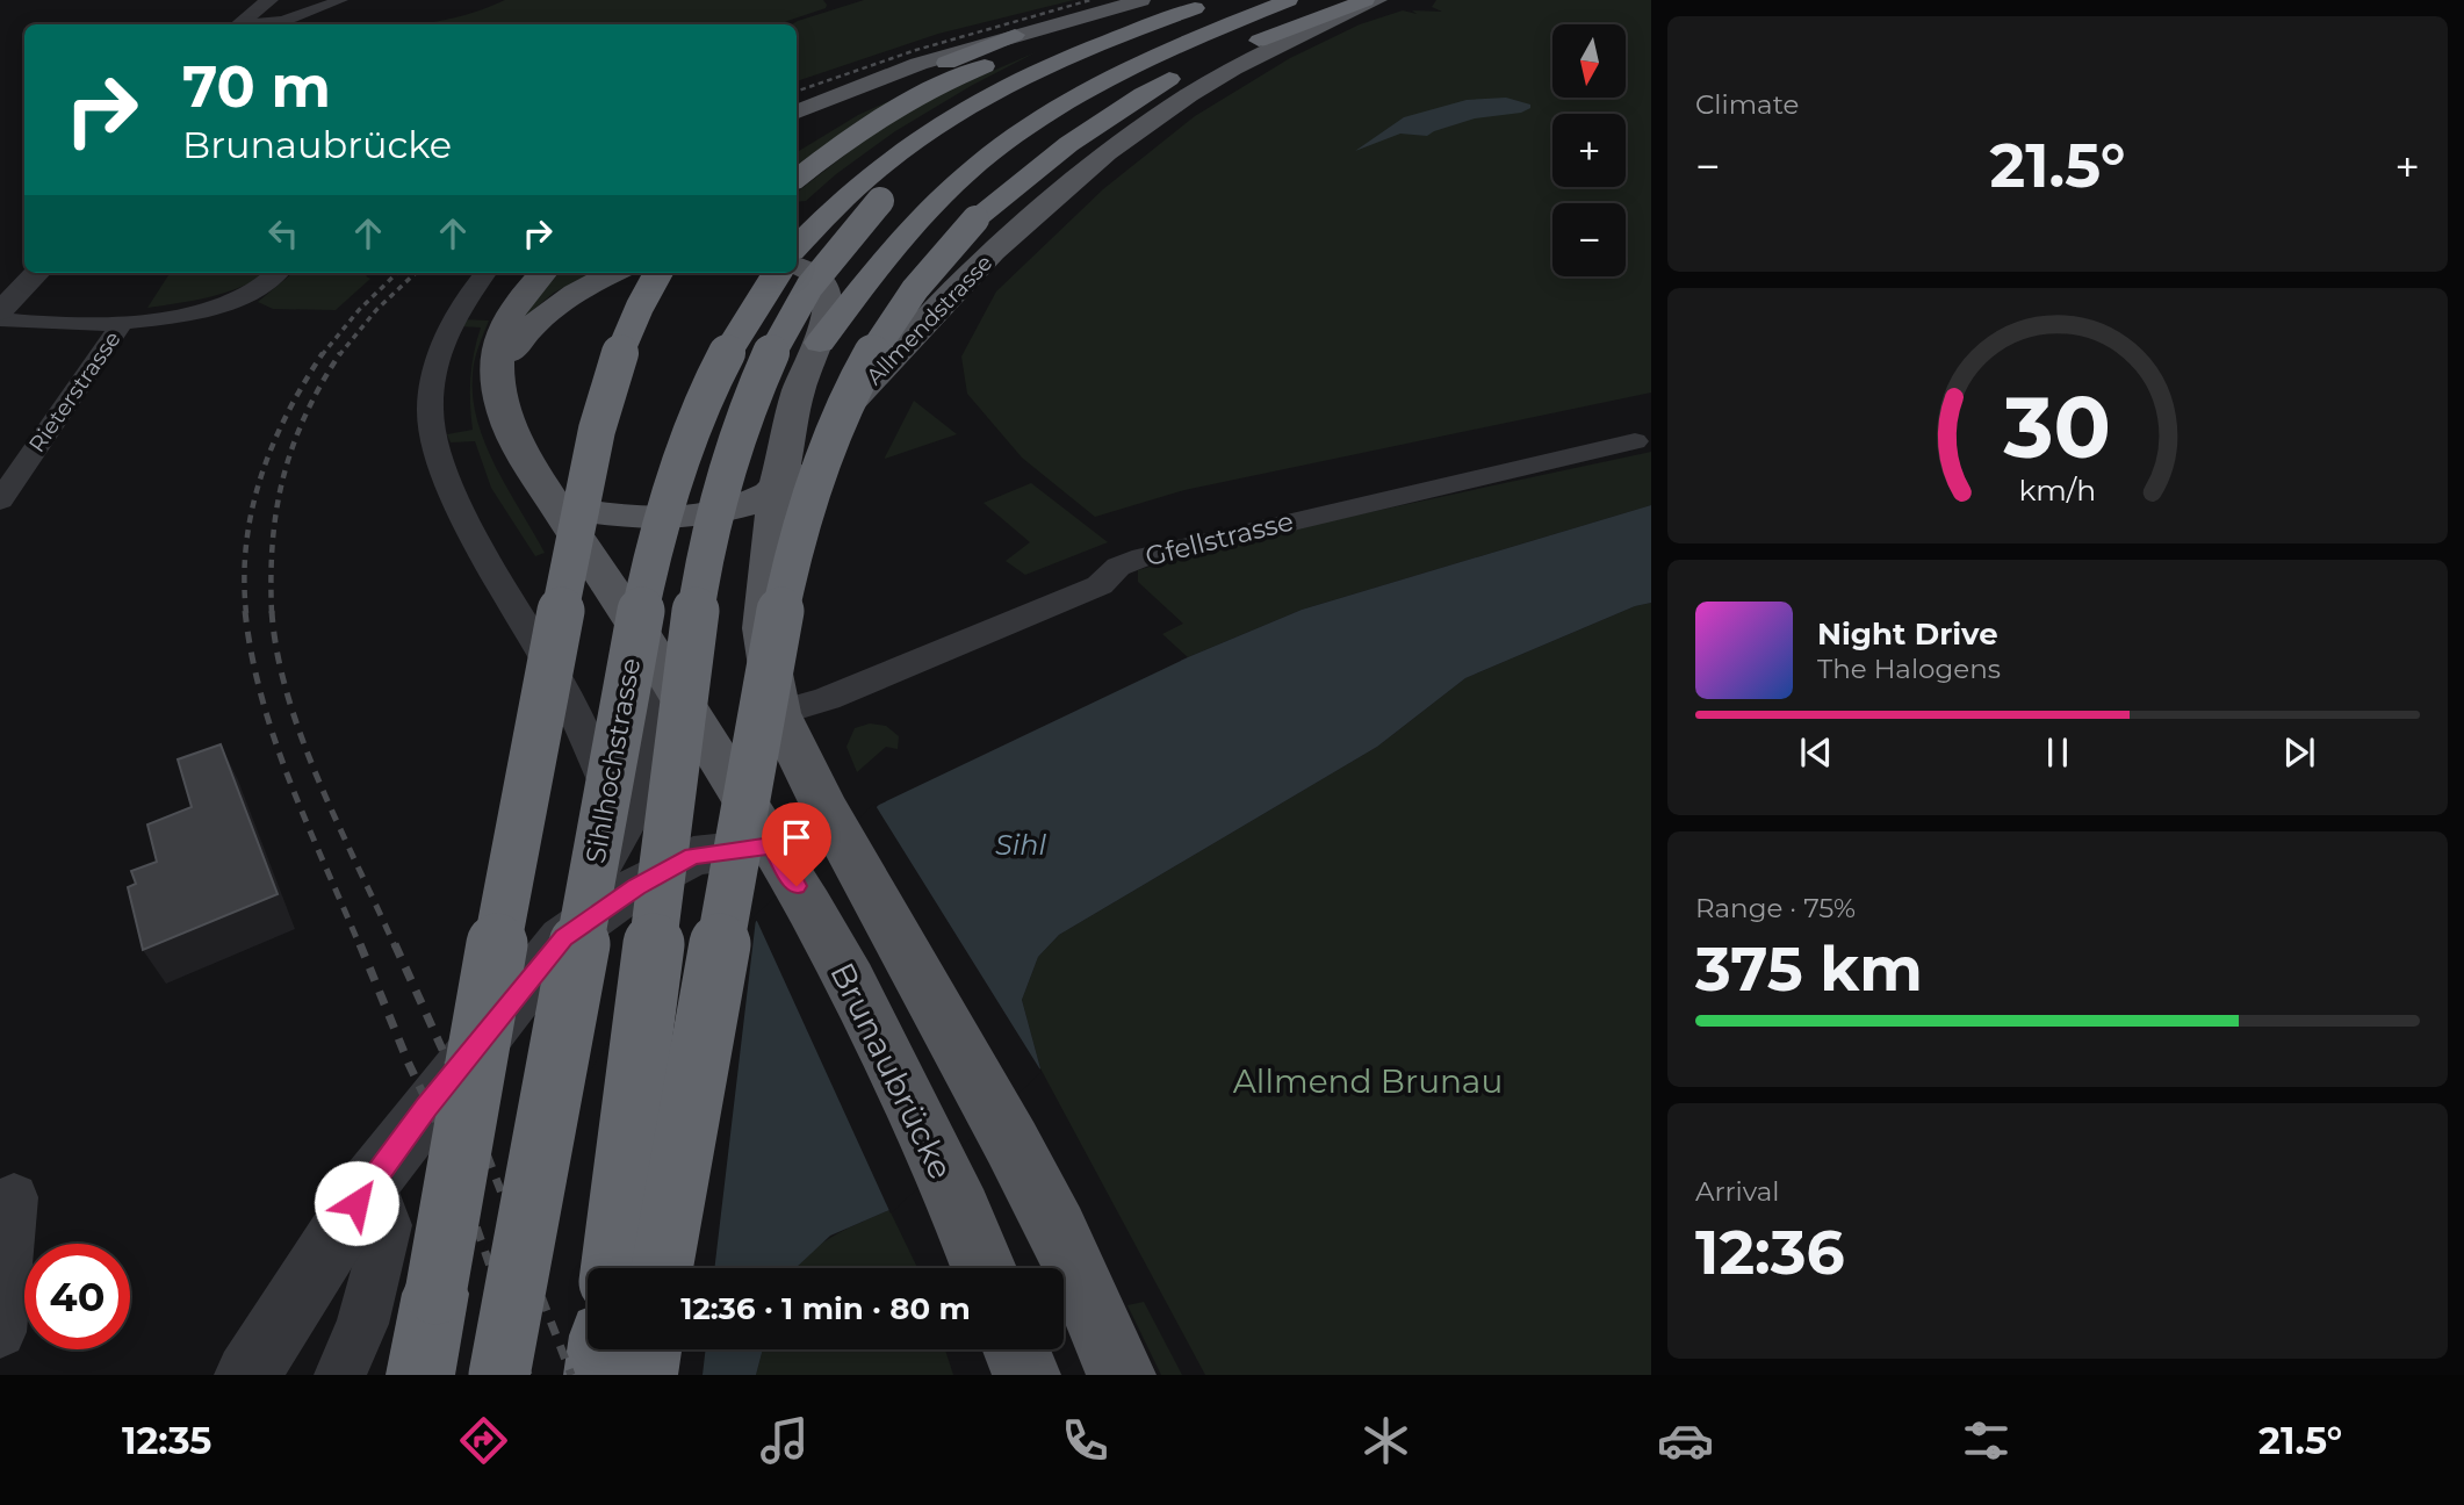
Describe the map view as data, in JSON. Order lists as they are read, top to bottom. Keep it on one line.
{"streets":{"highway":["Sihlhochstrasse"],"main road":["Allmendstrasse","Brunaubrücke"],"street":["Rieterstrasse","Gfellstrasse"]},"water":["Sihl"],"parks":["Allmend Brunau"],"north":"bottom","page":{"tile":["Climate",["Range · 75%","375 km"],["Arrival","12:36"]],"map_buttons":["+","−"],"turn":["70 m","Brunaubrücke"],"heat":["−","21.5°","+"],"song":["Night Drive","The Halogens"],"limit":"40","trip":"12:36 · 1 min · 80 m","tabs":["12:35","21.5°"],"gauge":["30","km/h"]}}
